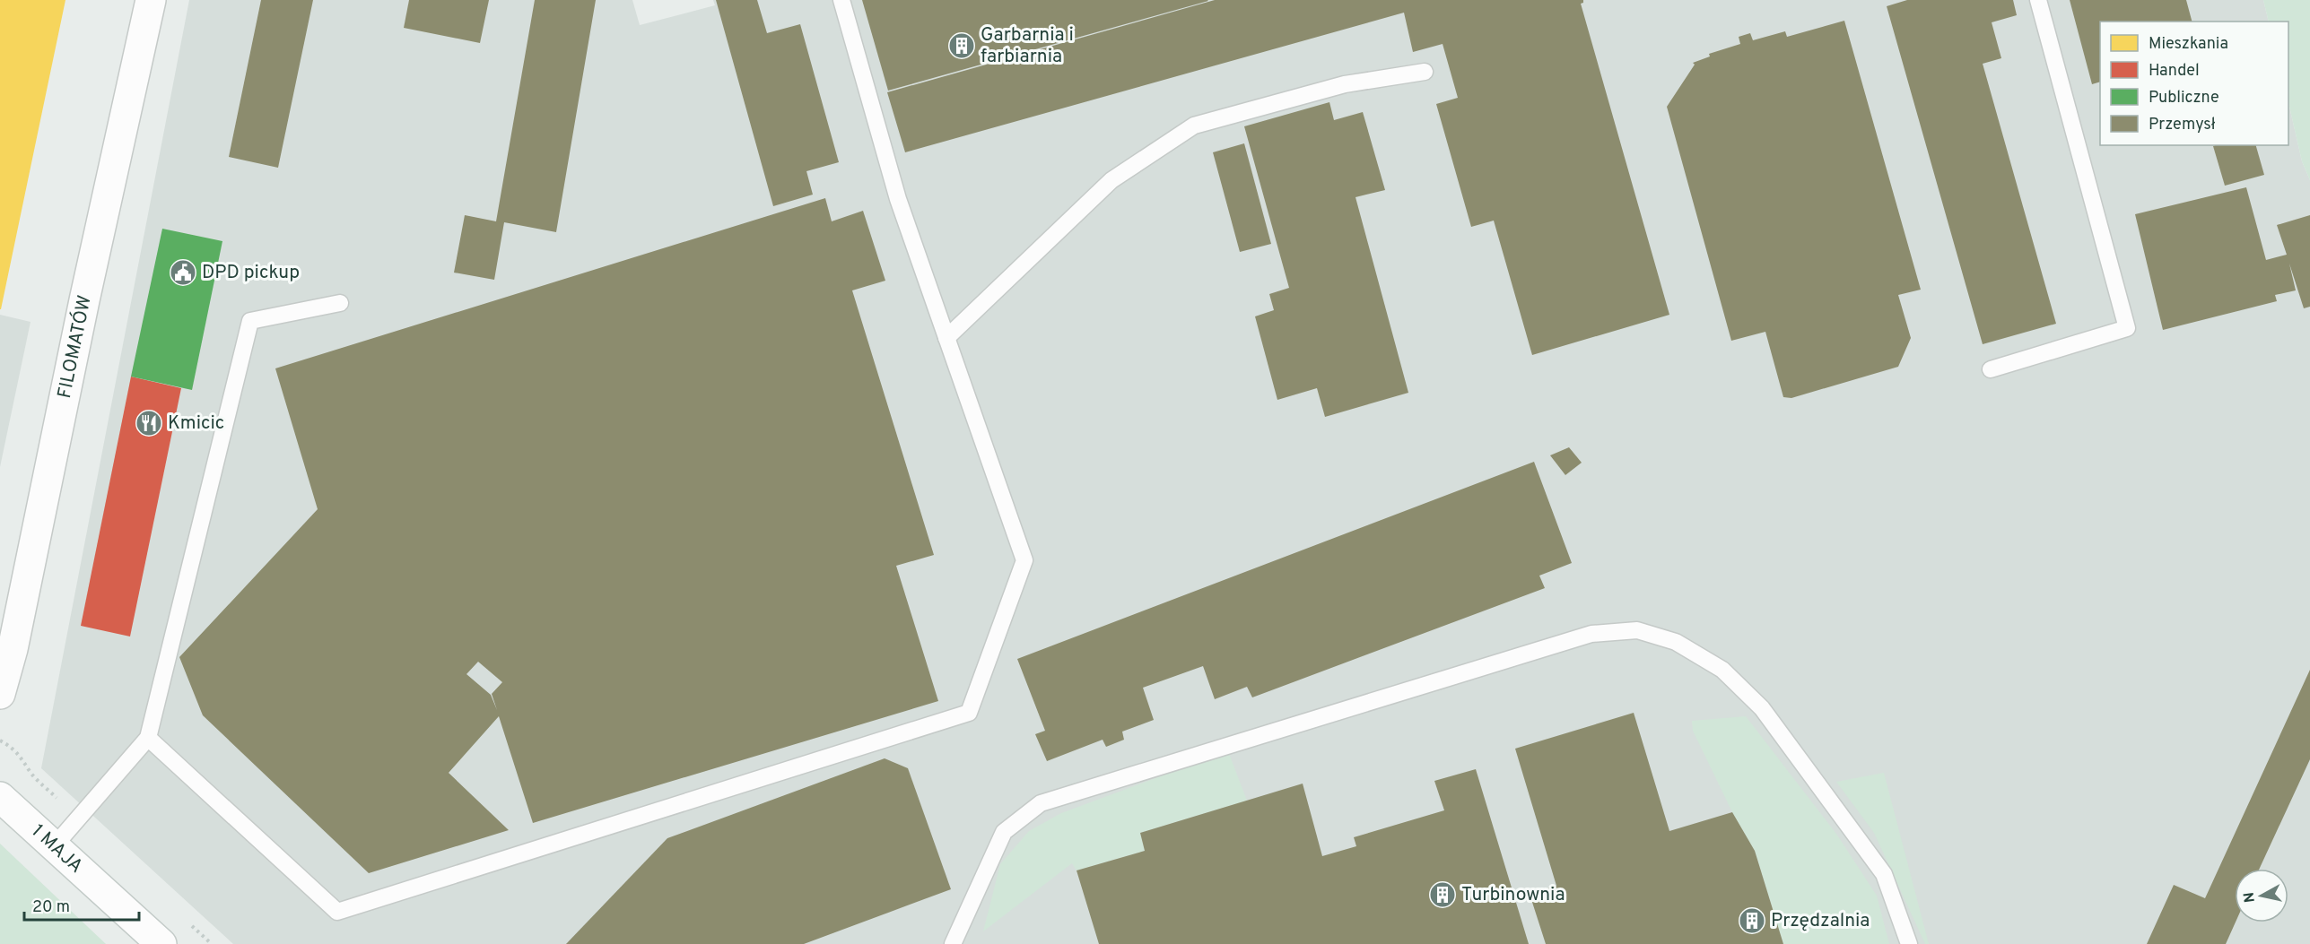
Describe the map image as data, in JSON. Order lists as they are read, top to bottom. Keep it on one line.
{"streets":{"street":["FILOMATÓW","1 MAJA"]},"places":{"building":["Garbarnia i farbiarnia","Turbinownia","Przędzalnia"],"public building":["DPD pickup"],"restaurant":["Kmicic"]},"legend":["Mieszkania","Handel","Publiczne","Przemysł"],"scale_bar":"20 m","north":"left"}
